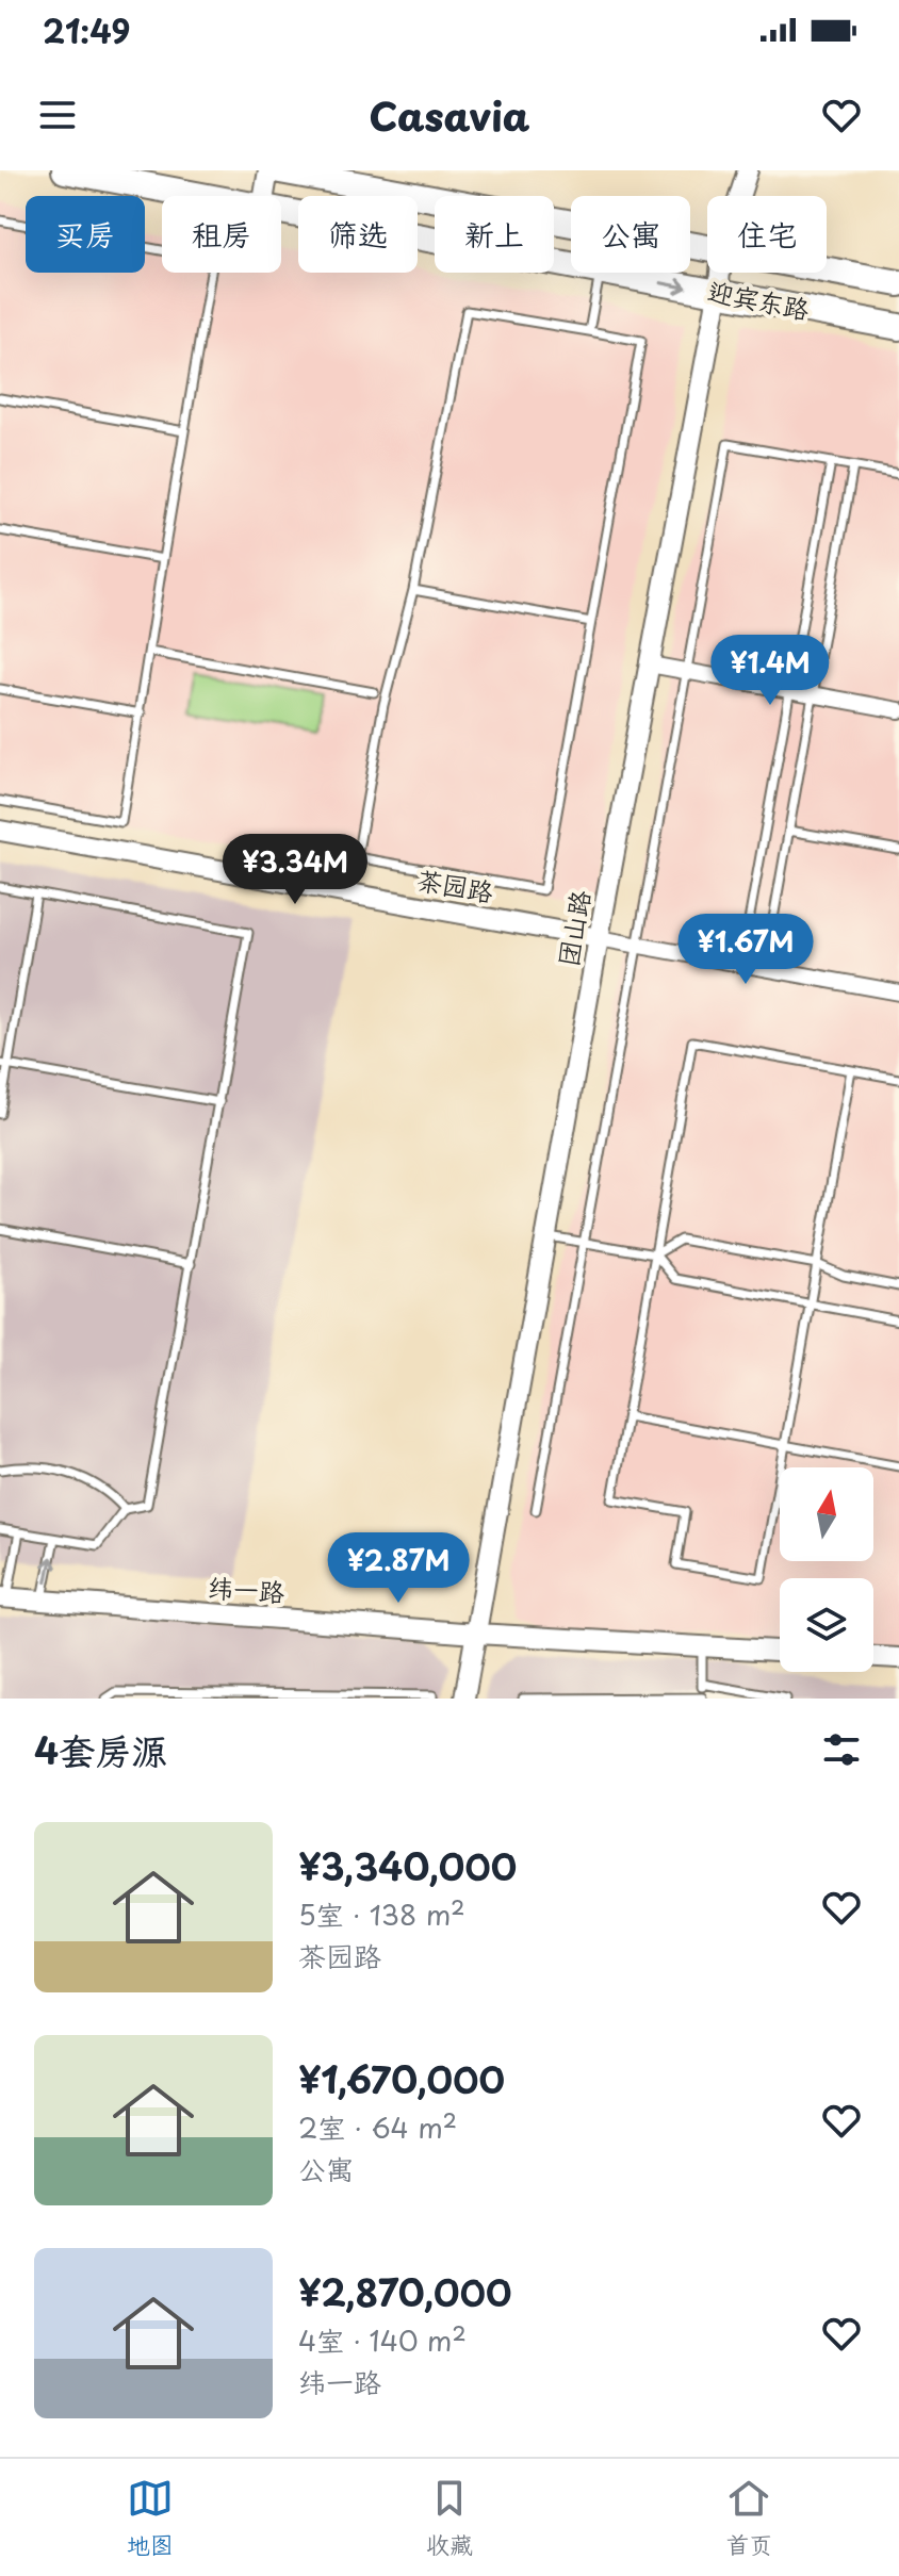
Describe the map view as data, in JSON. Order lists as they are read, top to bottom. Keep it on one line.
{"streets":{"highway":["迎宾东路"],"street":["茶园路","团山路","纬一路"]},"crossings":[["迎宾东路","团山路"],["茶园路","团山路"],["团山路","纬一路"]],"north":"top","page":{"status":"21:49","header":"Casavia","chip":["买房","租房","筛选","新上","公寓","住宅"],"price":["¥1.4M","¥3.34M","¥1.67M","¥2.87M"],"heading":"4套房源","list":[{"name":"¥3,340,000","note":"5室 · 138 m² · 茶园路"},{"name":"¥1,670,000","note":"2室 · 64 m² · 公寓"},{"name":"¥2,870,000","note":"4室 · 140 m² · 纬一路"}],"tabs":["地图","收藏","首页"]}}
